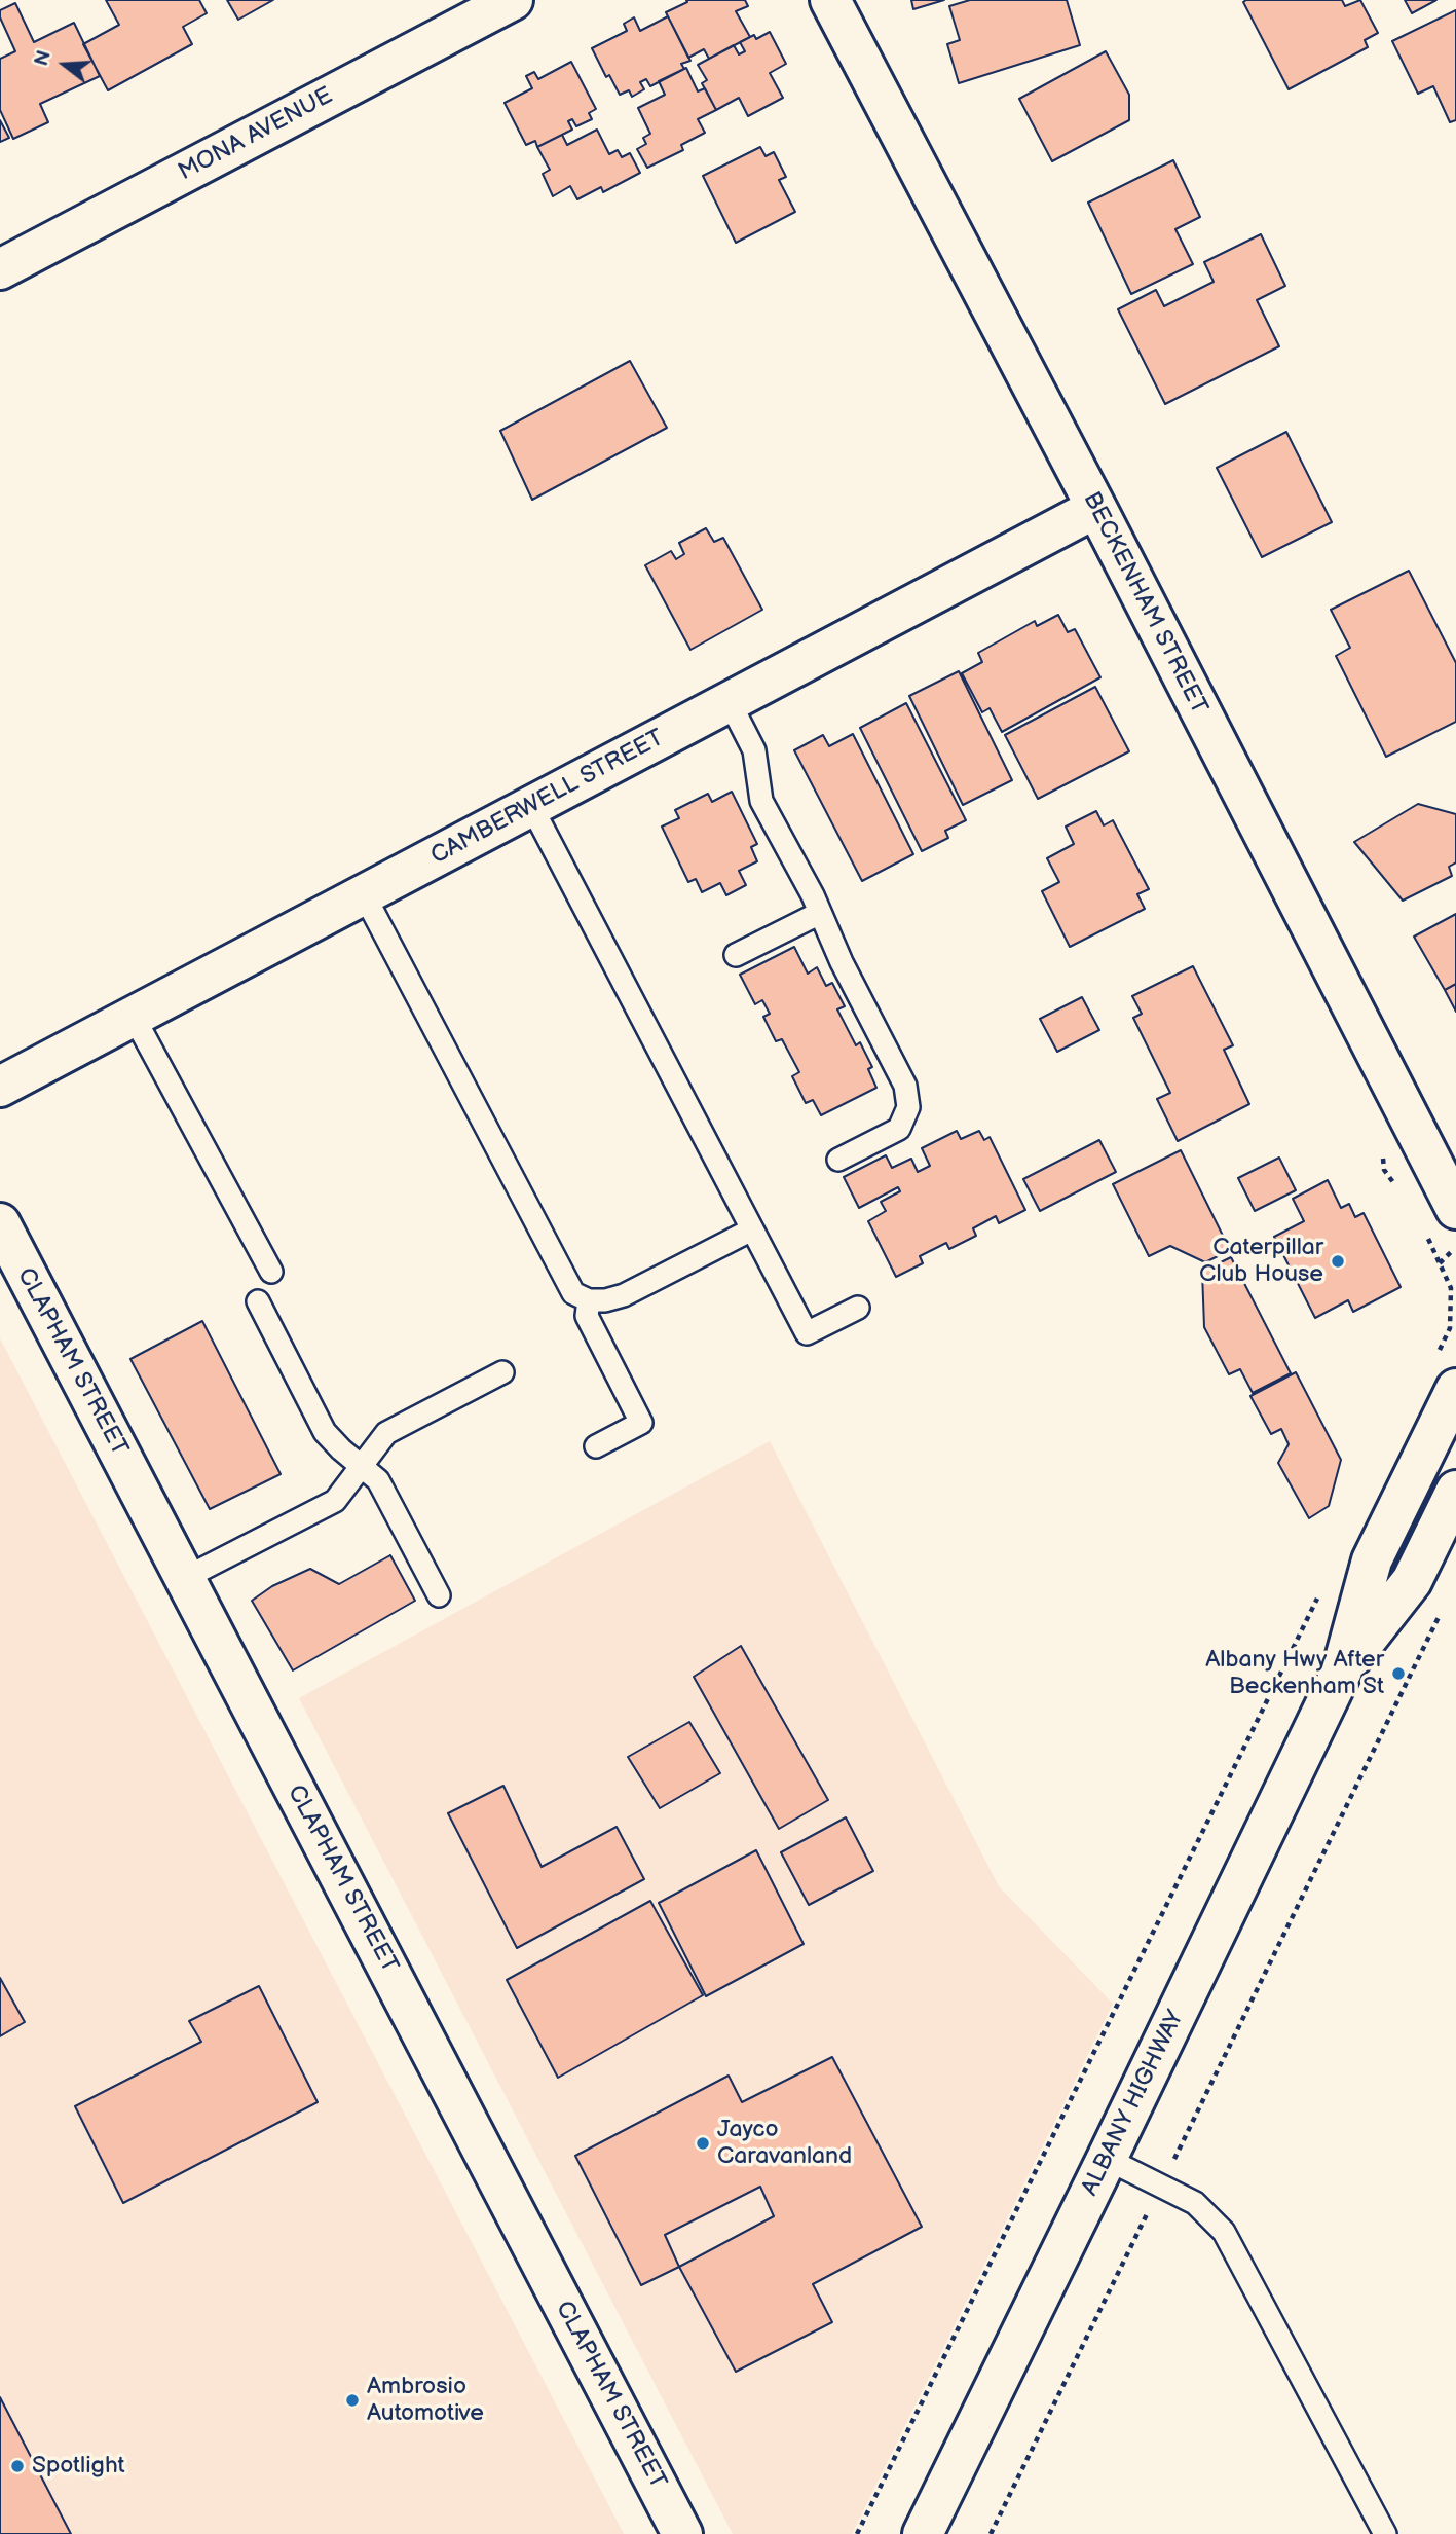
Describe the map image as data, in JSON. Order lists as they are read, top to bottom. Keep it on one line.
{"streets":{"main road":["MONA AVENUE","BECKENHAM STREET","CAMBERWELL STREET","CLAPHAM STREET","ALBANY HIGHWAY"]},"crossings":[["BECKENHAM STREET","CAMBERWELL STREET"]],"places":["Caterpillar Club House","Albany Hwy After Beckenham St","Jayco Caravanland","Ambrosio Automotive","Spotlight"],"north":"left"}
